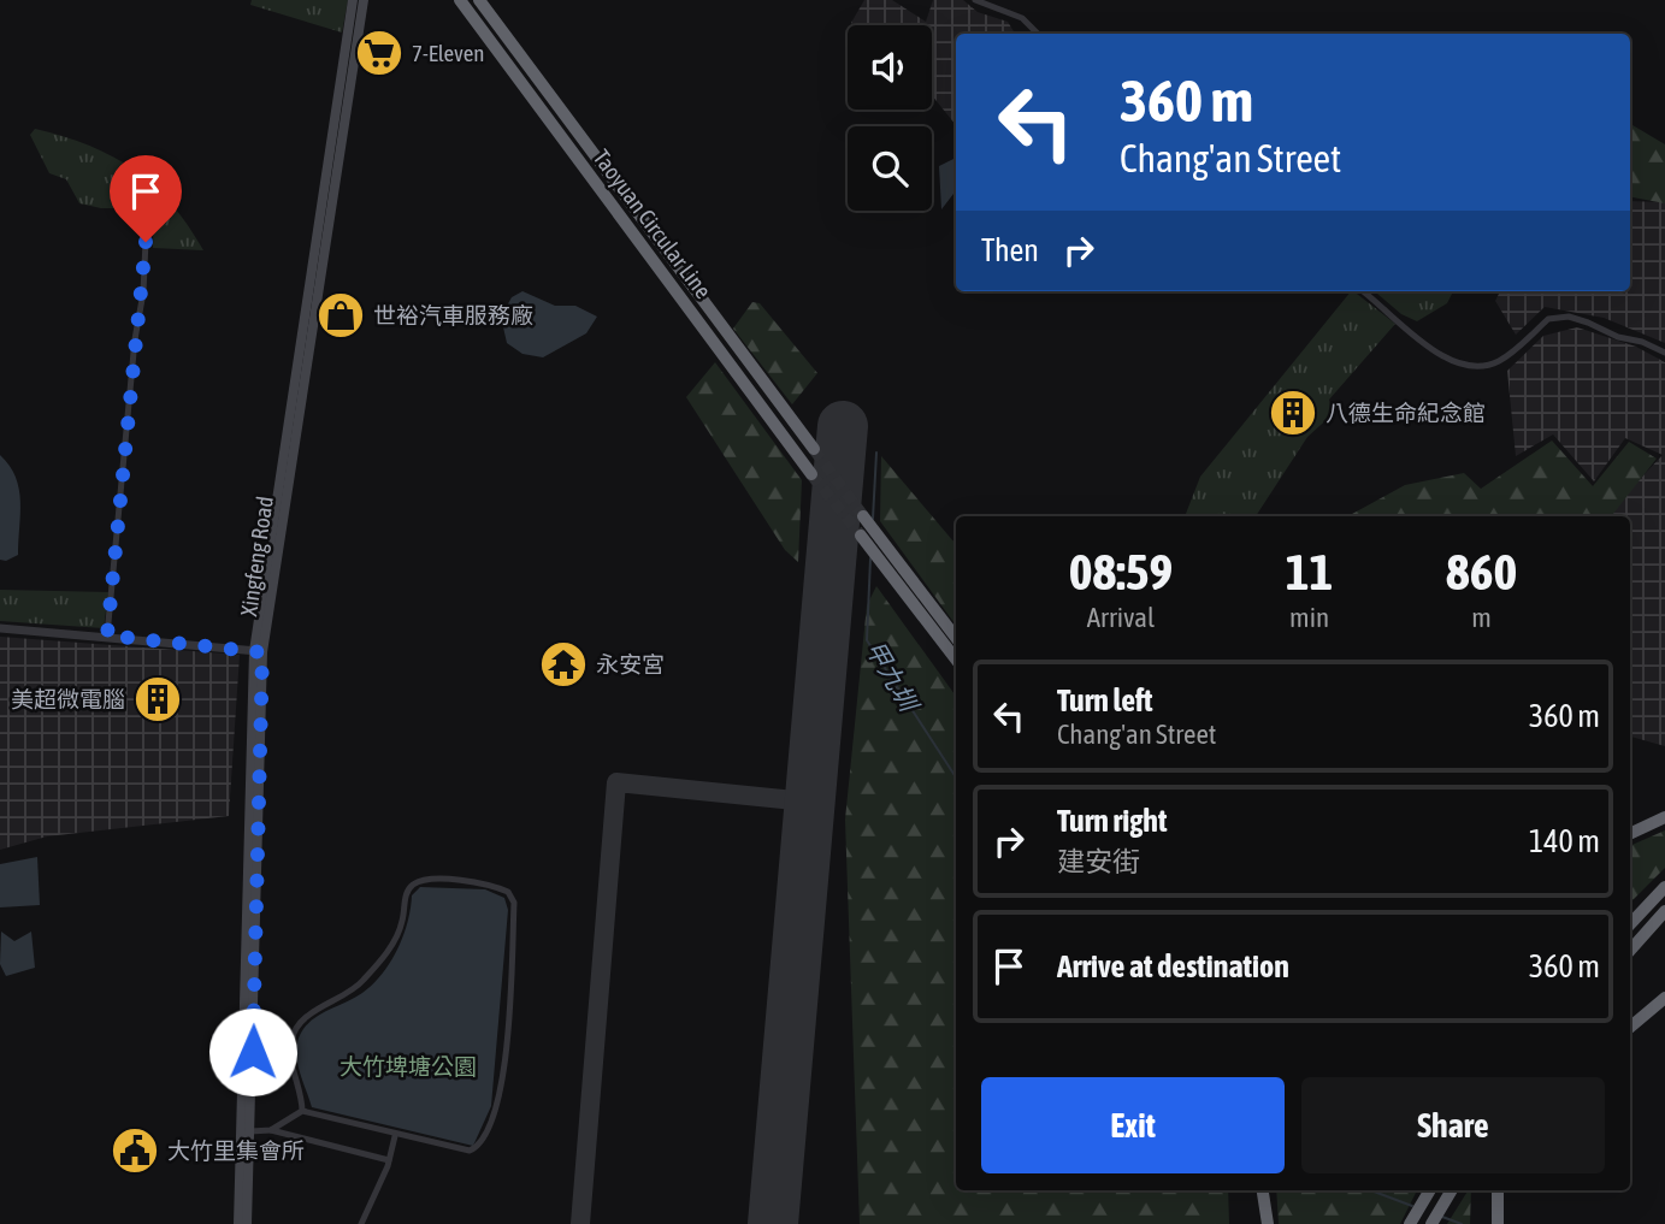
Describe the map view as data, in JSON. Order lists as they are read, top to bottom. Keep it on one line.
{"streets":{"highway":["Taoyuan Circular Line"],"main road":["Xingfeng Road"]},"water":["甲九圳"],"parks":["大竹埤塘公園"],"places":{"supermarket":["7-Eleven"],"shop":["世裕汽車服務廠"],"building":["八德生命紀念館","美超微電腦"],"temple":["永安宮"],"public building":["大竹里集會所"]},"page":{"turn":["360 m","Chang'an Street"],"then":"Then","eta":["08:59","Arrival","11","min","860","m"],"list":[{"name":"Turn left","note":"Chang'an Street","value":"360 m"},{"name":"Turn right","note":"建安街","value":"140 m"},{"name":"Arrive at destination","value":"360 m"}],"buttons":["Exit","Share"]}}
